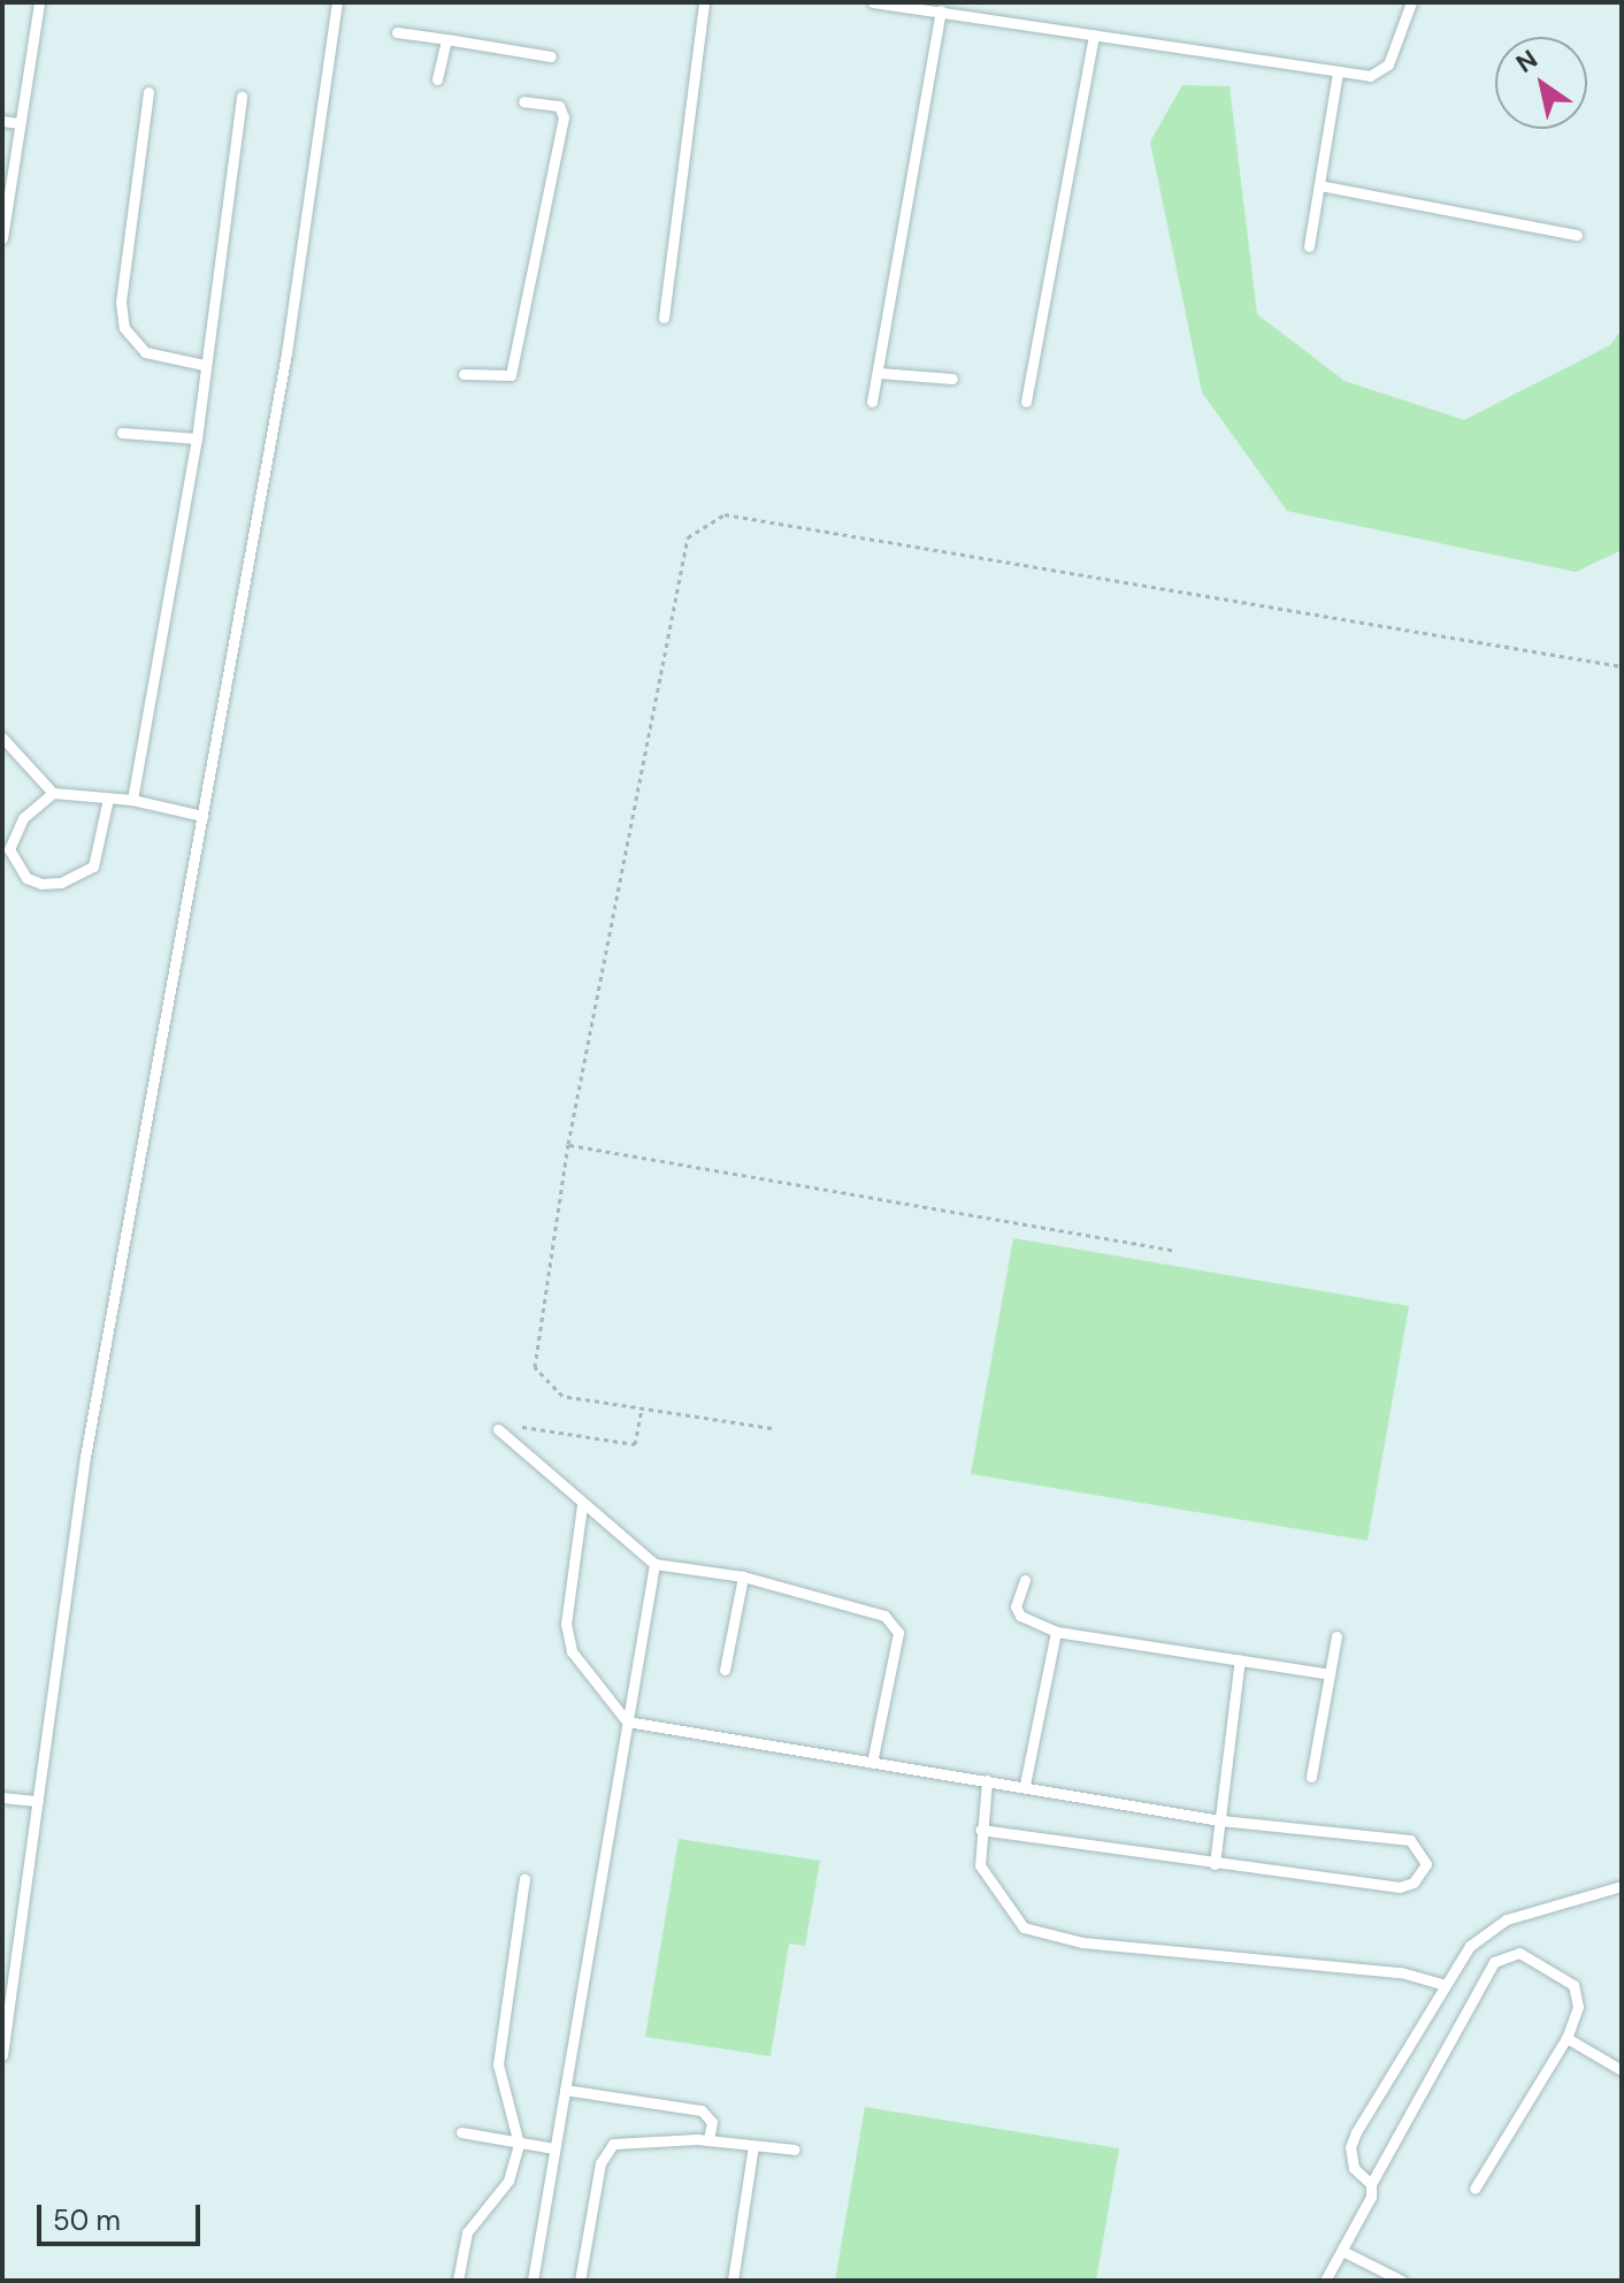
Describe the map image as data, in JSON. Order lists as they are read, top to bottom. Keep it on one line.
{"scale_bar":"50 m","north":"top left"}
